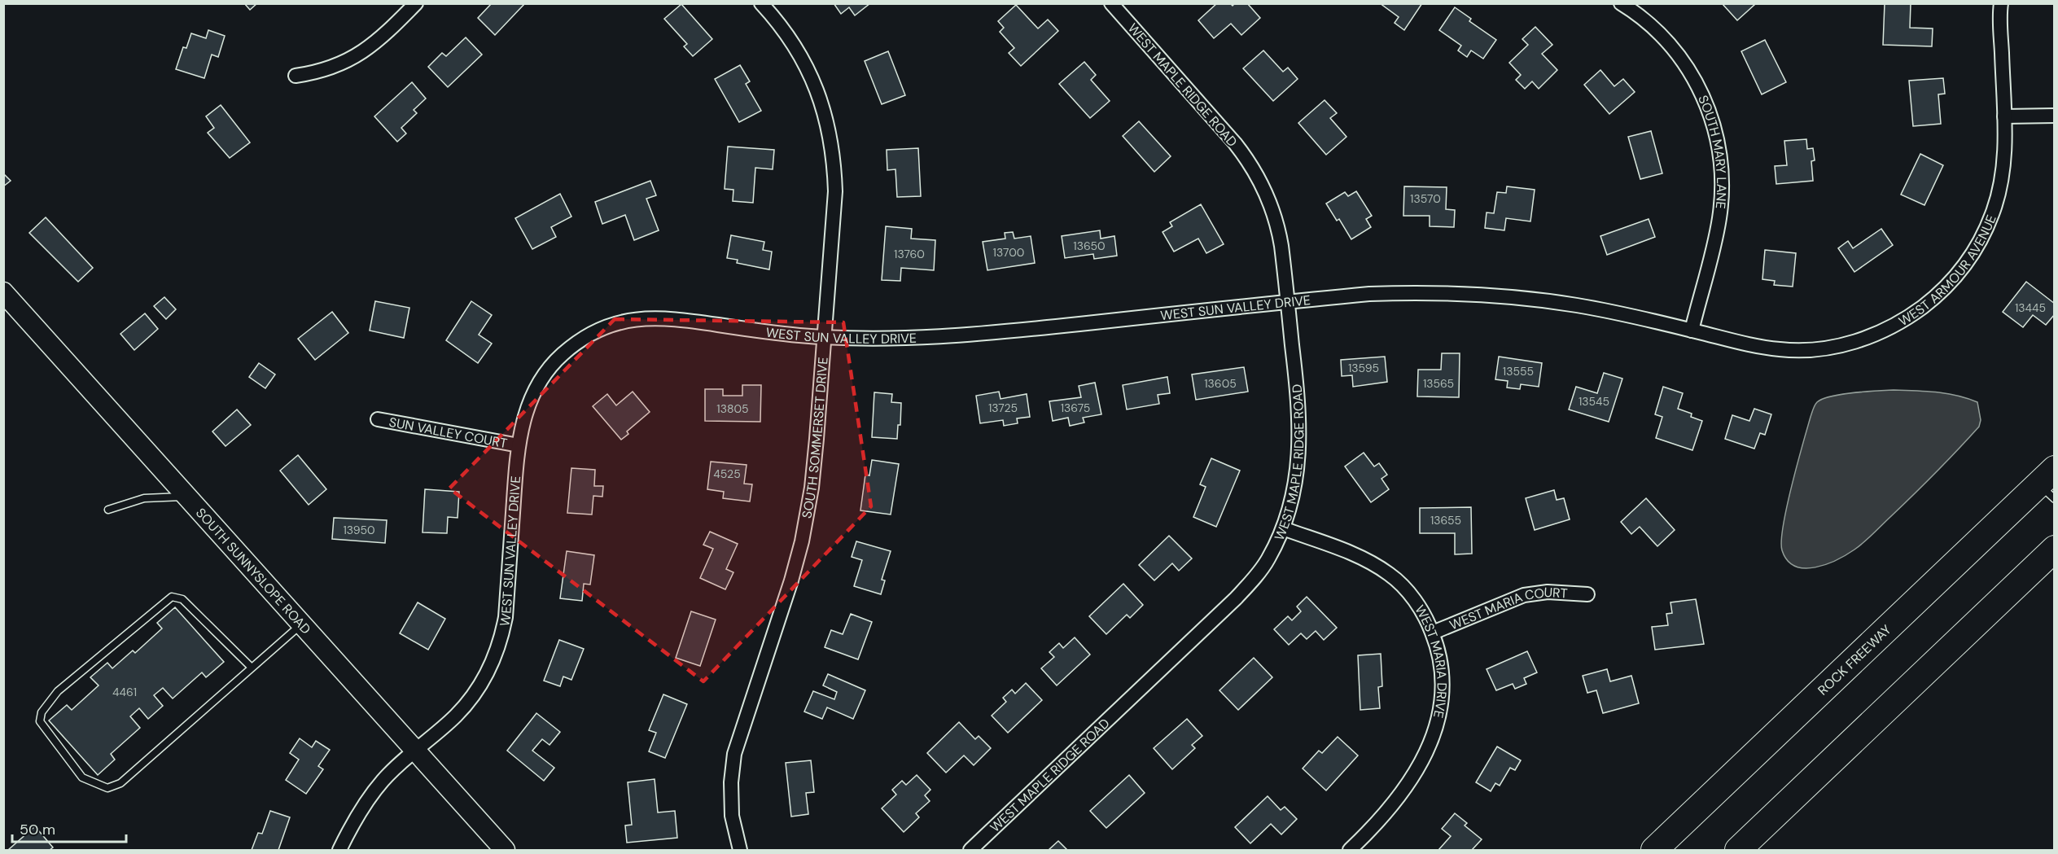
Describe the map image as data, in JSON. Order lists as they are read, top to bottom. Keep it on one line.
{"streets":{"highway":["ROCK FREEWAY"],"street":["WEST MAPLE RIDGE ROAD","SOUTH MARY LANE","WEST ARMOUR AVENUE","WEST SUN VALLEY DRIVE","SUN VALLEY COURT","SOUTH SOMMERSET DRIVE","SOUTH SUNNYSLOPE ROAD","WEST MARIA COURT","WEST MARIA DRIVE"]},"crossings":[["WEST MAPLE RIDGE ROAD","WEST SUN VALLEY DRIVE"],["WEST MAPLE RIDGE ROAD","WEST MARIA DRIVE"],["SOUTH MARY LANE","WEST ARMOUR AVENUE"],["SOUTH MARY LANE","WEST SUN VALLEY DRIVE"],["WEST ARMOUR AVENUE","WEST SUN VALLEY DRIVE"],["WEST SUN VALLEY DRIVE","SUN VALLEY COURT"],["WEST SUN VALLEY DRIVE","SOUTH SOMMERSET DRIVE"],["WEST SUN VALLEY DRIVE","SOUTH SUNNYSLOPE ROAD"],["WEST MARIA COURT","WEST MARIA DRIVE"]],"house_numbers":["13570","13650","13700","13760","13445","13595","13555","13605","13565","13545","13725","13675","13805","4525","13655","13950","4461"],"scale_bar":"50 m"}
